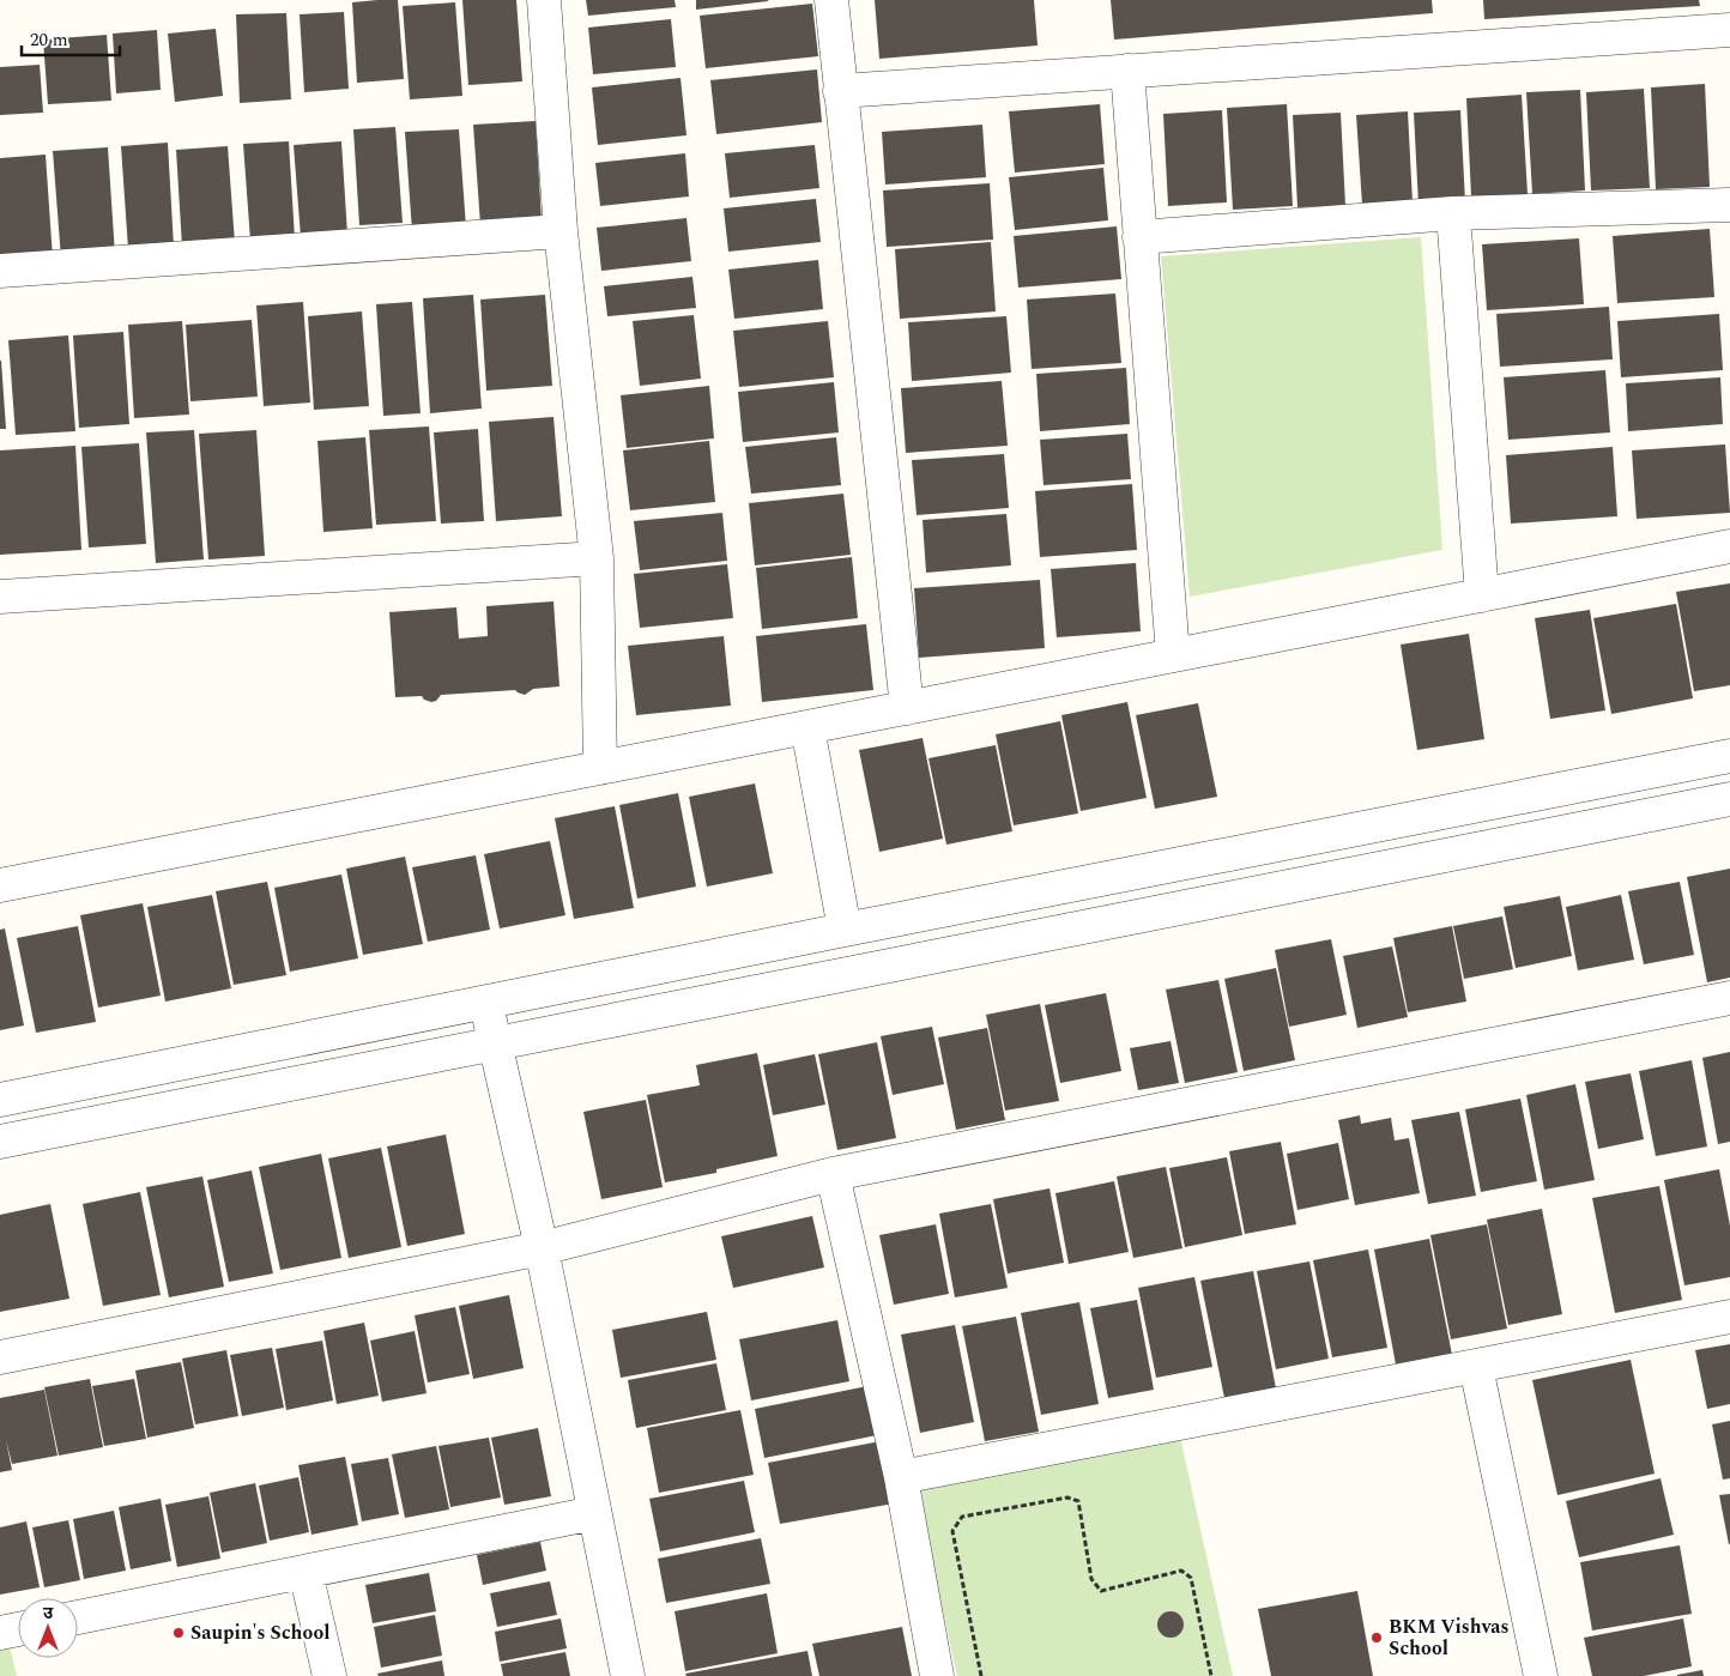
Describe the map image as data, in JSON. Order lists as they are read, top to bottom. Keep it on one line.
{"places":["Saupin's School","BKM Vishvas School"],"scale_bar":"20 m","north":"top"}
